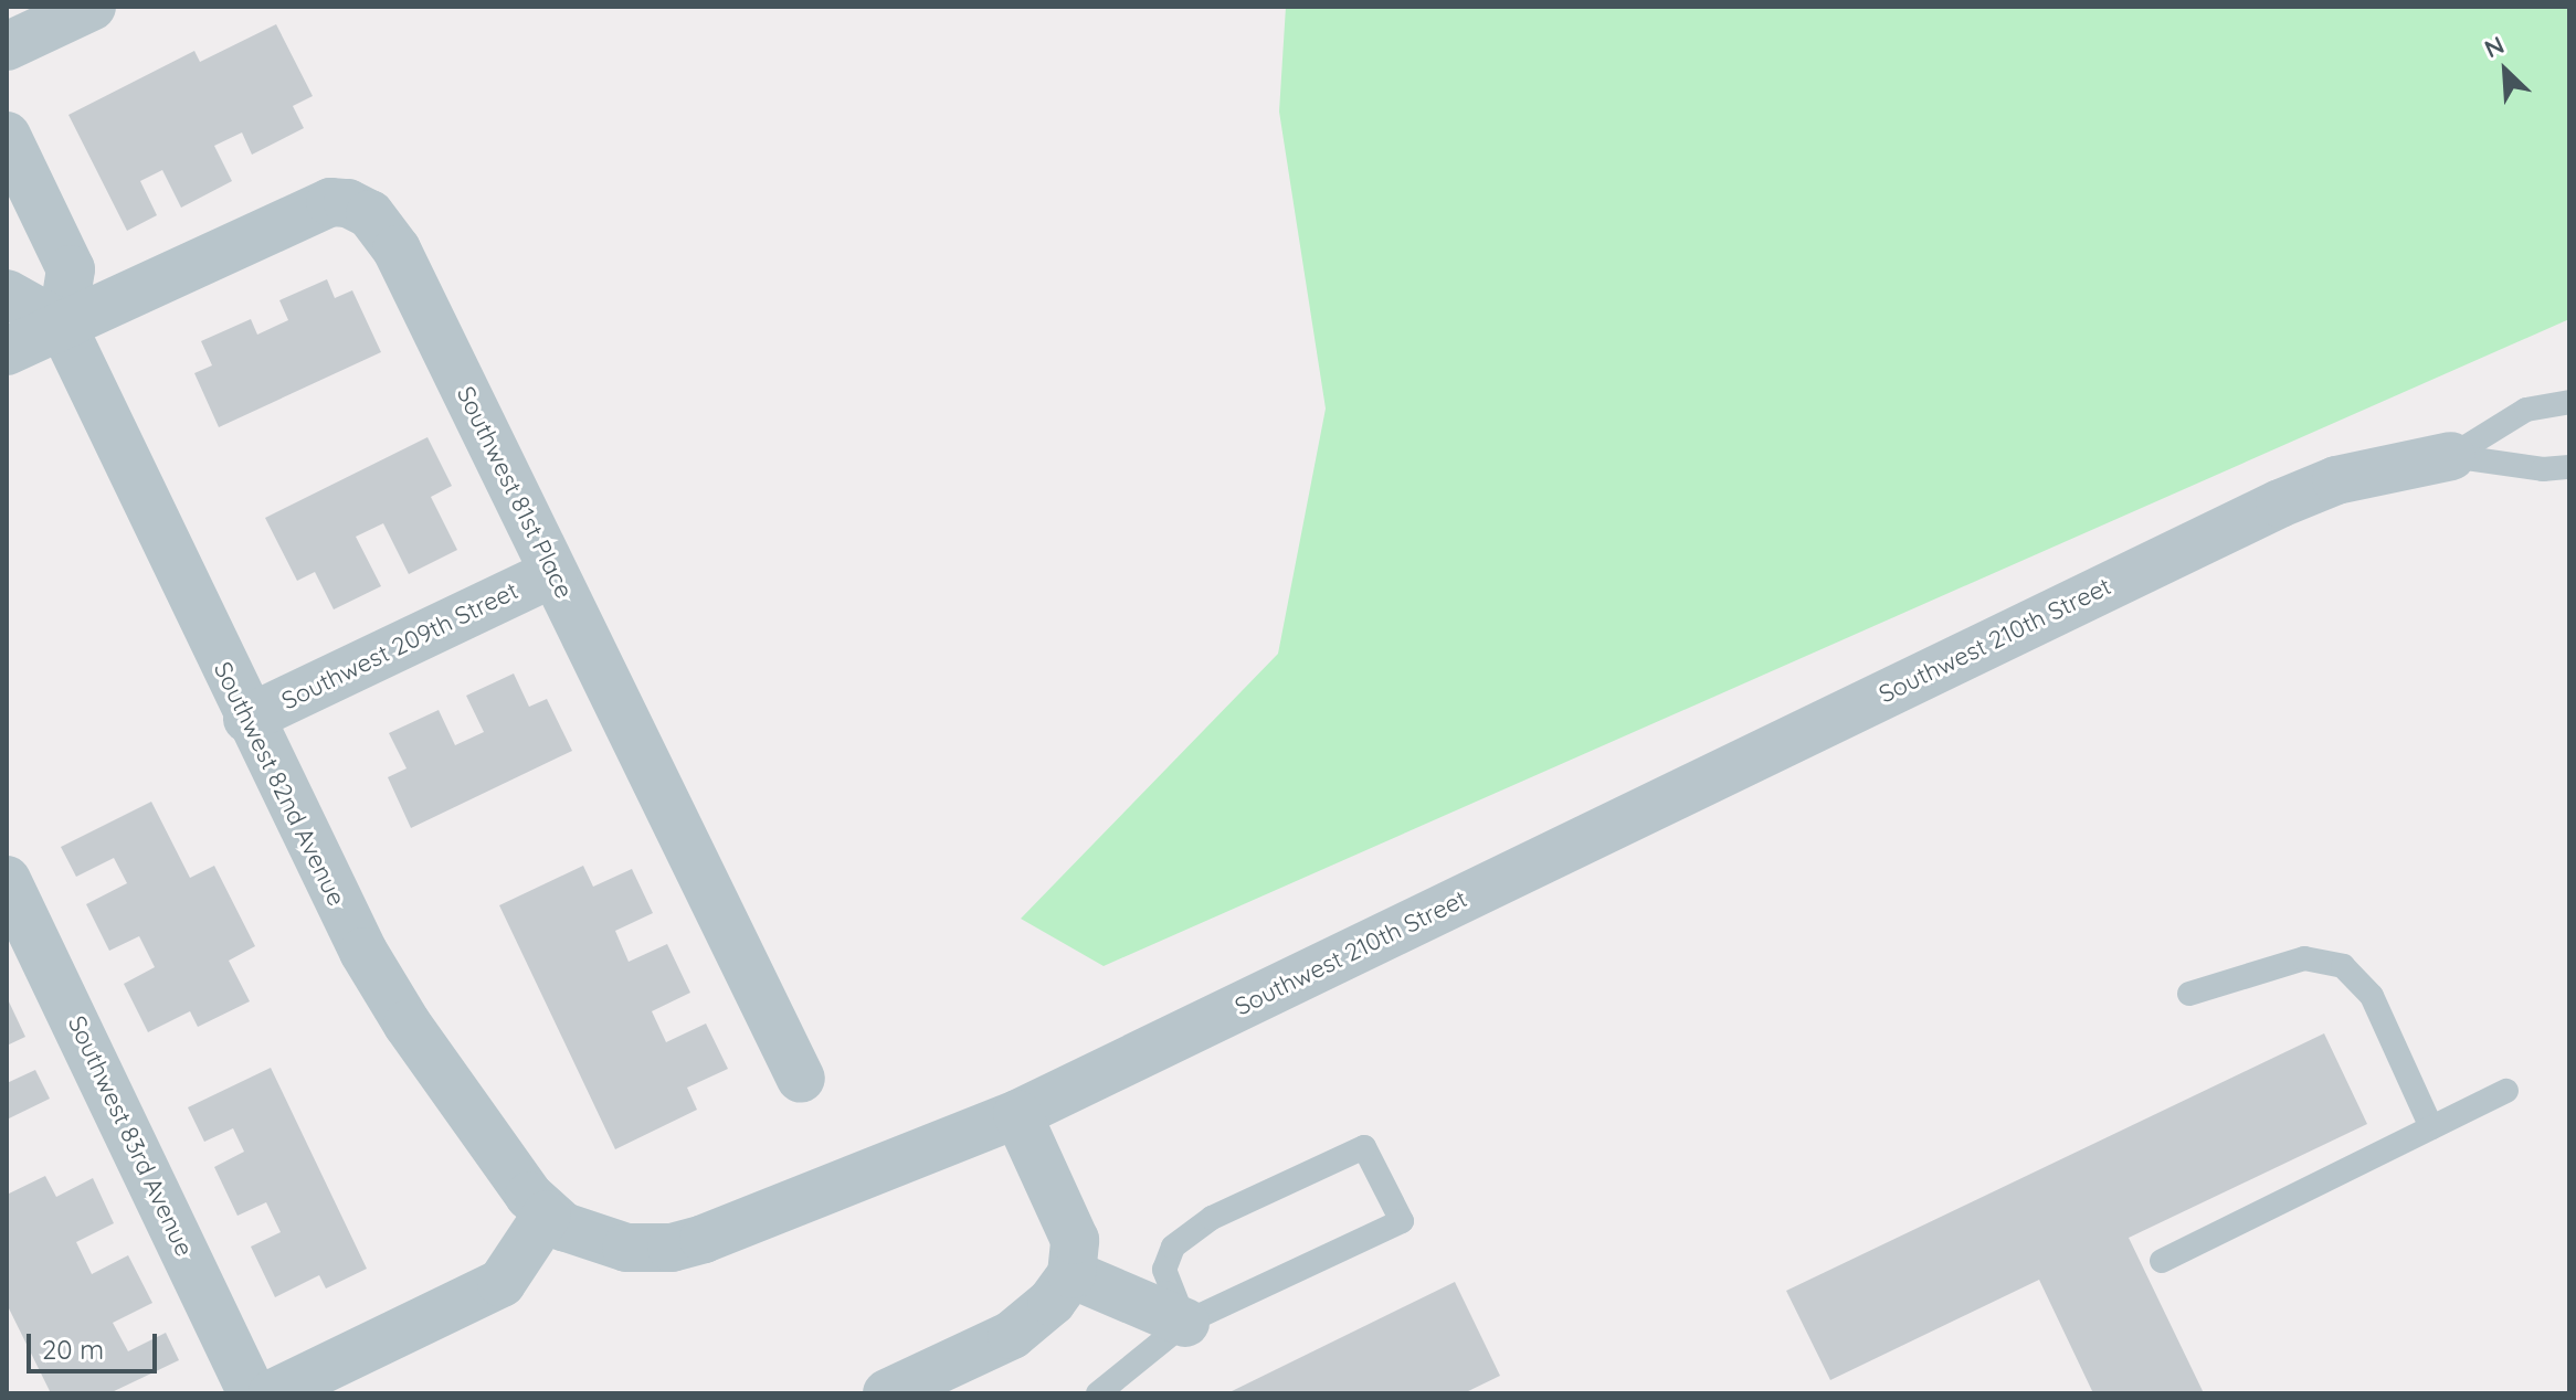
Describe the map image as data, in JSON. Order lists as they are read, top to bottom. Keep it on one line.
{"streets":{"street":["Southwest 81st Place","Southwest 210th Street","Southwest 209th Street","Southwest 82nd Avenue","Southwest 83rd Avenue"]},"crossings":[["Southwest 81st Place","Southwest 209th Street"],["Southwest 81st Place","Southwest 82nd Avenue"],["Southwest 210th Street","Southwest 82nd Avenue"],["Southwest 209th Street","Southwest 82nd Avenue"]],"scale_bar":"20 m","north":"top left"}
